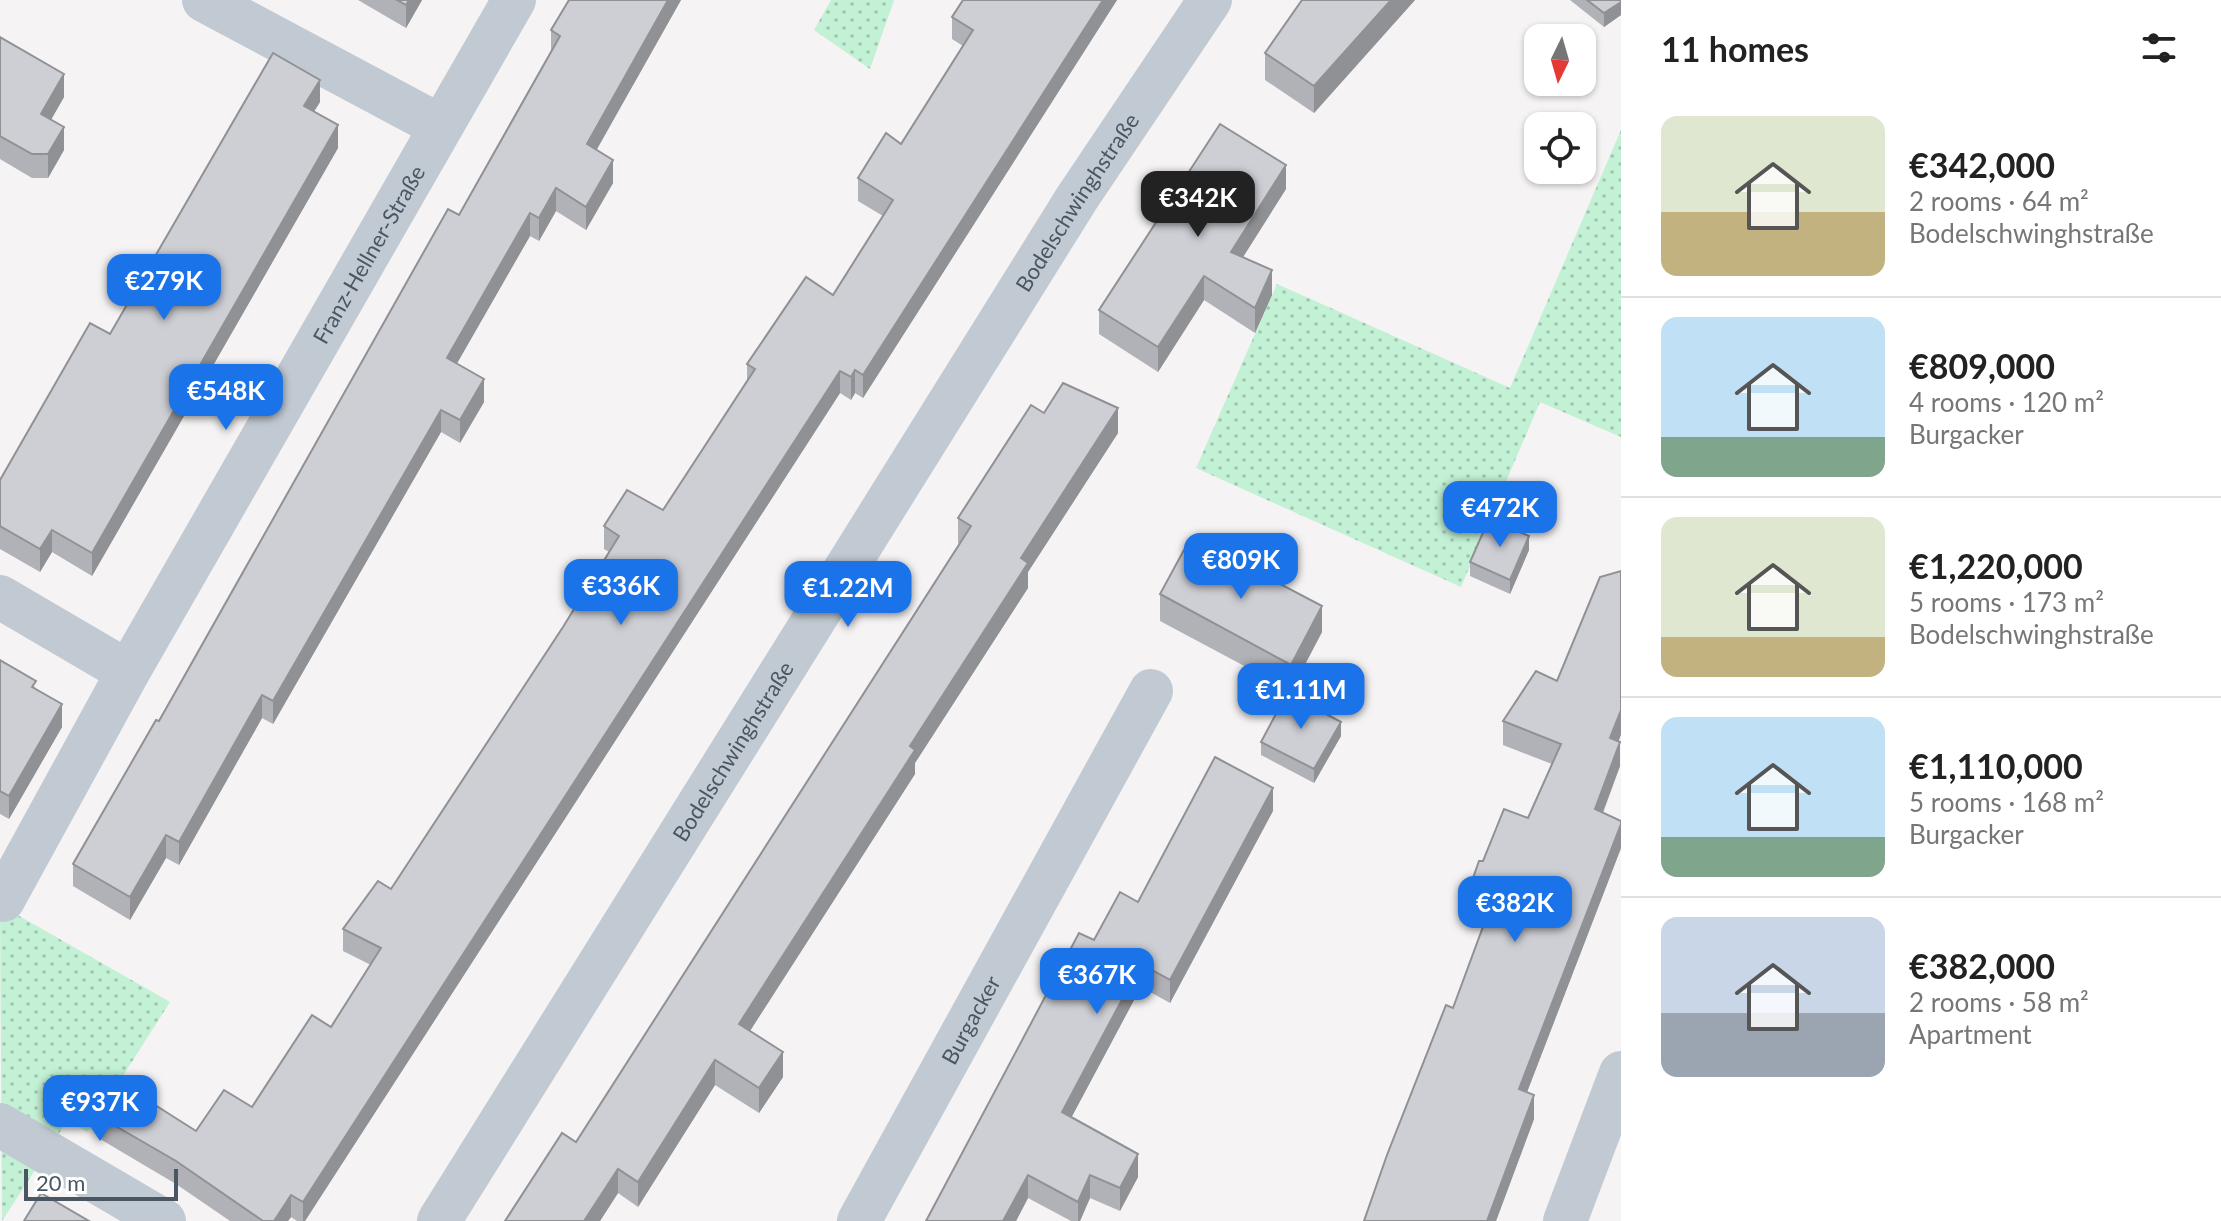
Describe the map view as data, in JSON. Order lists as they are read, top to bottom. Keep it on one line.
{"streets":{"street":["Bodelschwinghstraße","Franz-Hellner-Straße","Burgacker"]},"scale_bar":"20 m","north":"bottom","page":{"heading":"11 homes","list":[{"name":"€342,000","note":"2 rooms · 64 m² · Bodelschwinghstraße"},{"name":"€809,000","note":"4 rooms · 120 m² · Burgacker"},{"name":"€1,220,000","note":"5 rooms · 173 m² · Bodelschwinghstraße"},{"name":"€1,110,000","note":"5 rooms · 168 m² · Burgacker"},{"name":"€382,000","note":"2 rooms · 58 m² · Apartment"}],"price":["€342K","€279K","€548K","€472K","€809K","€336K","€1.22M","€1.11M","€382K","€367K","€937K"],"scale":"20 m"}}
